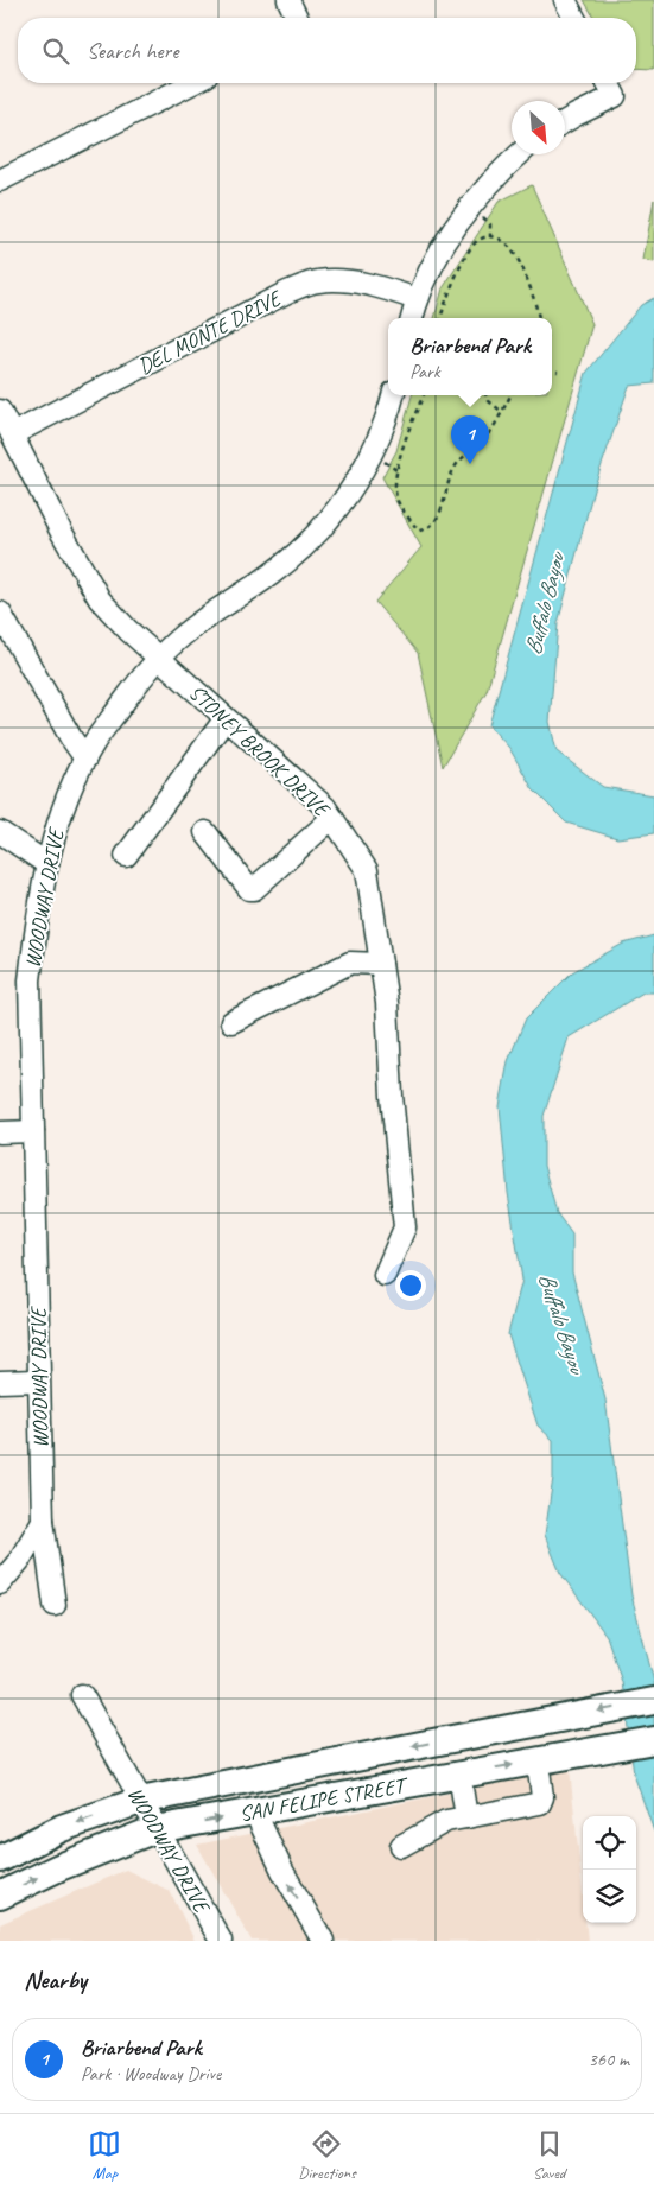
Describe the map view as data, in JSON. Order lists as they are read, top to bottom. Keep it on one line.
{"streets":{"main road":["SAN FELIPE STREET"],"street":["DEL MONTE DRIVE","STONEY BROOK DRIVE","WOODWAY DRIVE"]},"crossings":[["DEL MONTE DRIVE","STONEY BROOK DRIVE"],["STONEY BROOK DRIVE","WOODWAY DRIVE"],["WOODWAY DRIVE","SAN FELIPE STREET"]],"water":["Buffalo Bayou"],"north":"bottom right","page":{"search":"Search here","popup":["Briarbend Park","Park"],"pins":"1","heading":"Nearby","list":[{"mark":"1","name":"Briarbend Park","note":"Park · Woodway Drive","value":"360 m"}],"nav":["Map","Directions","Saved"]}}
